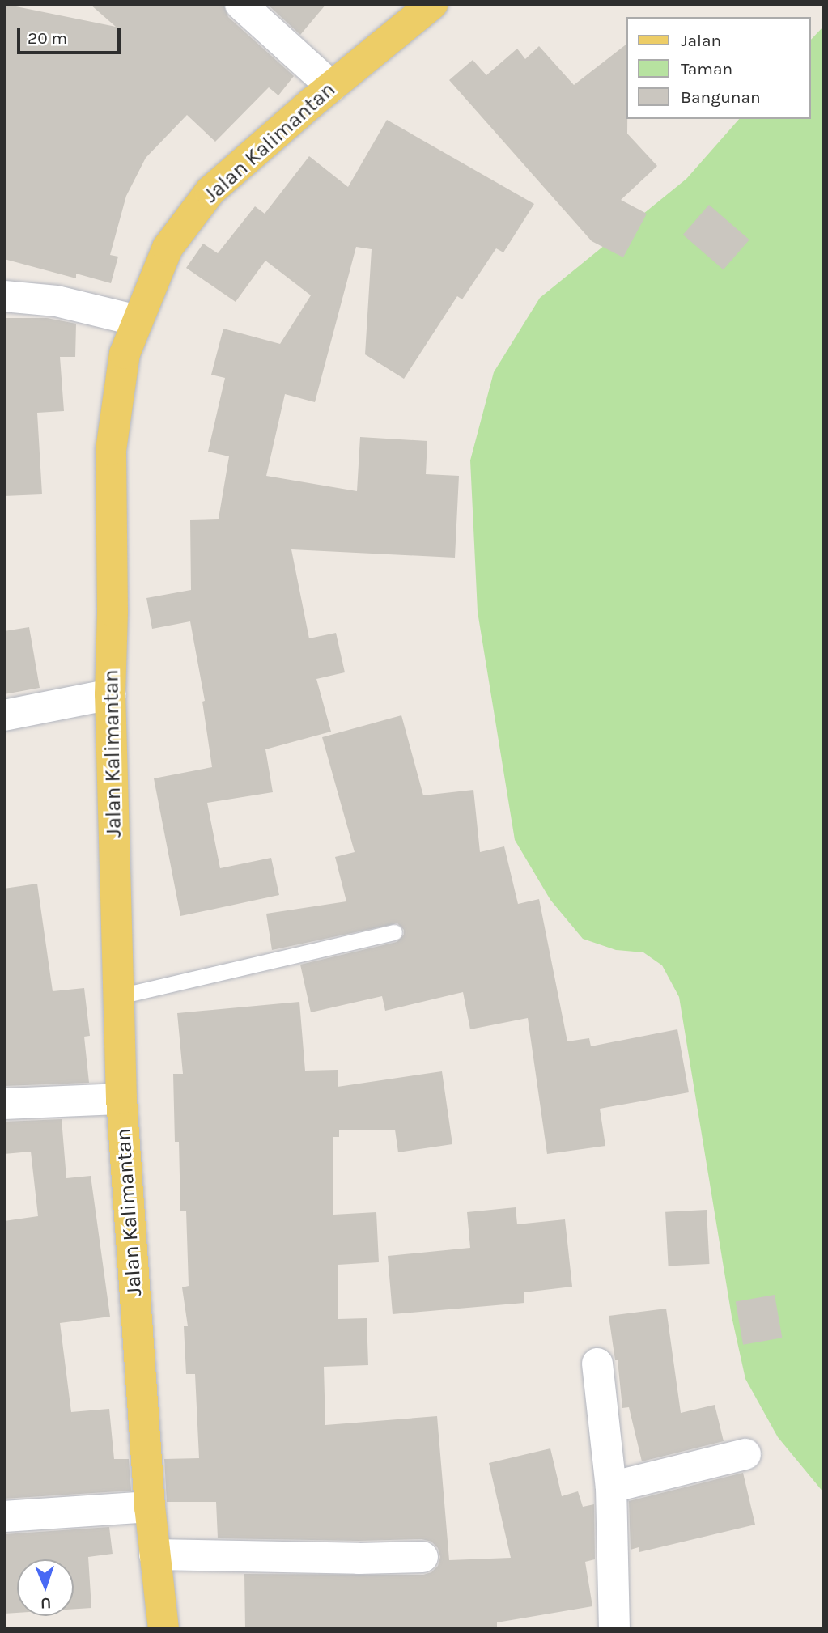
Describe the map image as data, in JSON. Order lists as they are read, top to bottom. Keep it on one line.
{"streets":{"main road":["Jalan Kalimantan"]},"legend":["Jalan","Taman","Bangunan"],"scale_bar":"20 m","north":"bottom"}
